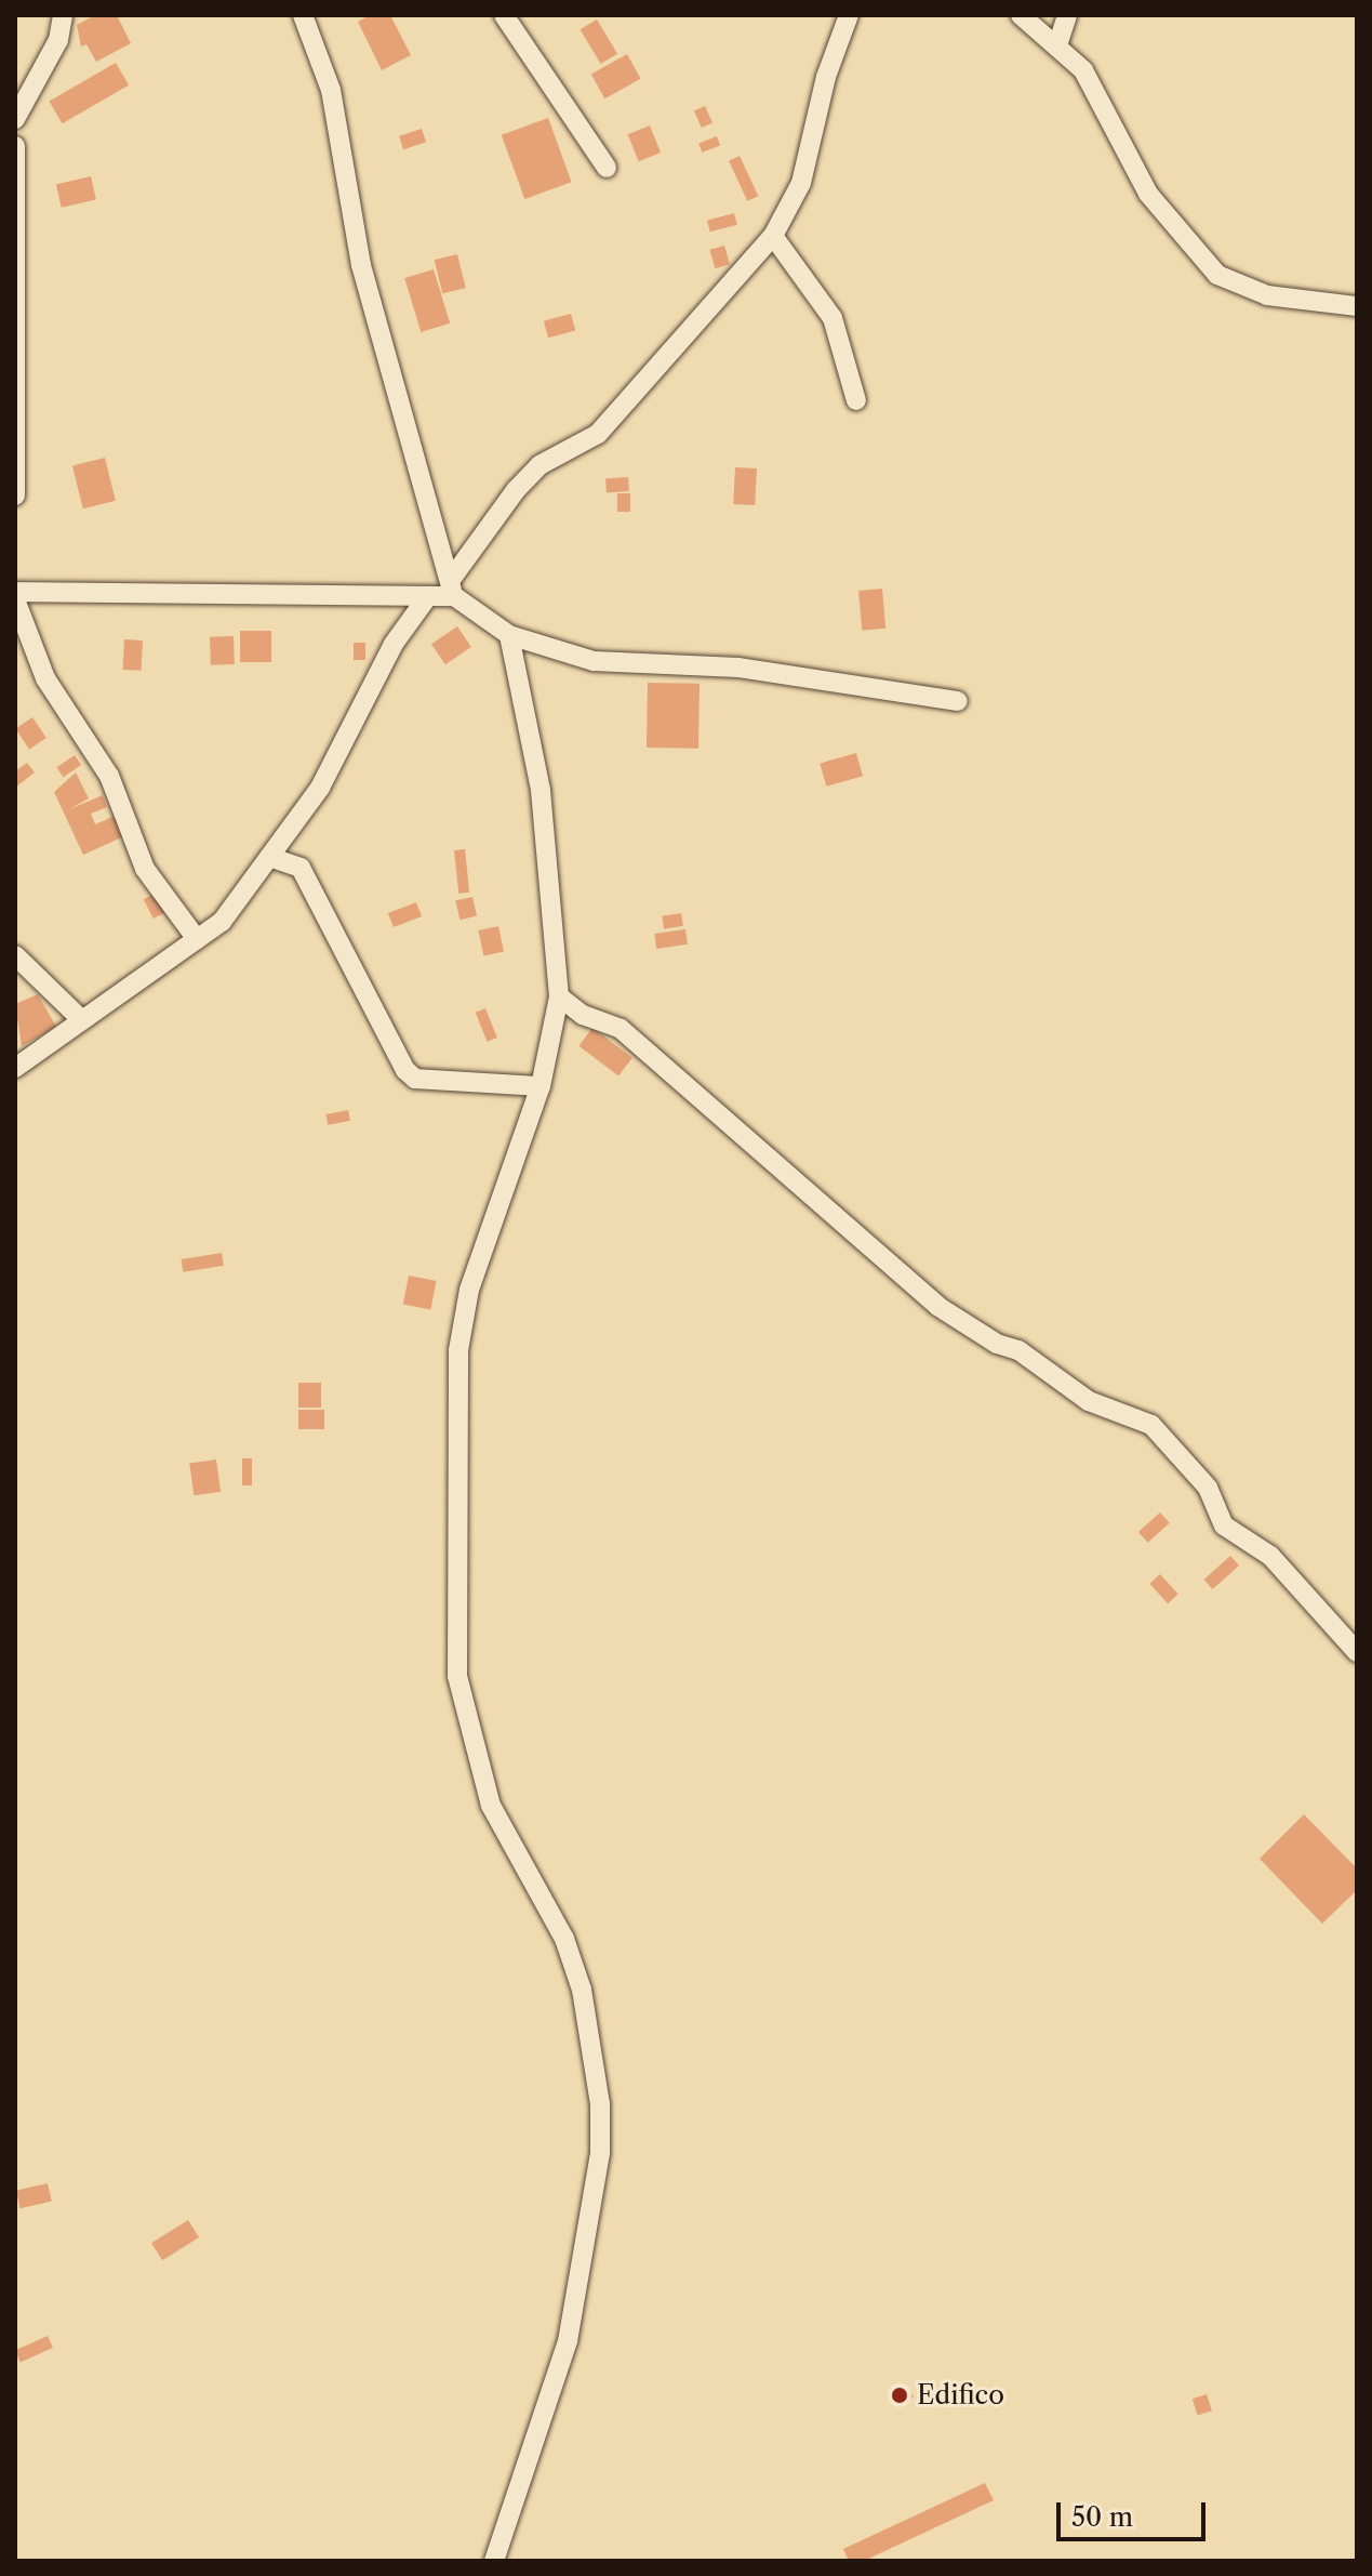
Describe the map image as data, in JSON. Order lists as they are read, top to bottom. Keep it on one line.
{"places":["Edifico"],"scale_bar":"50 m"}
